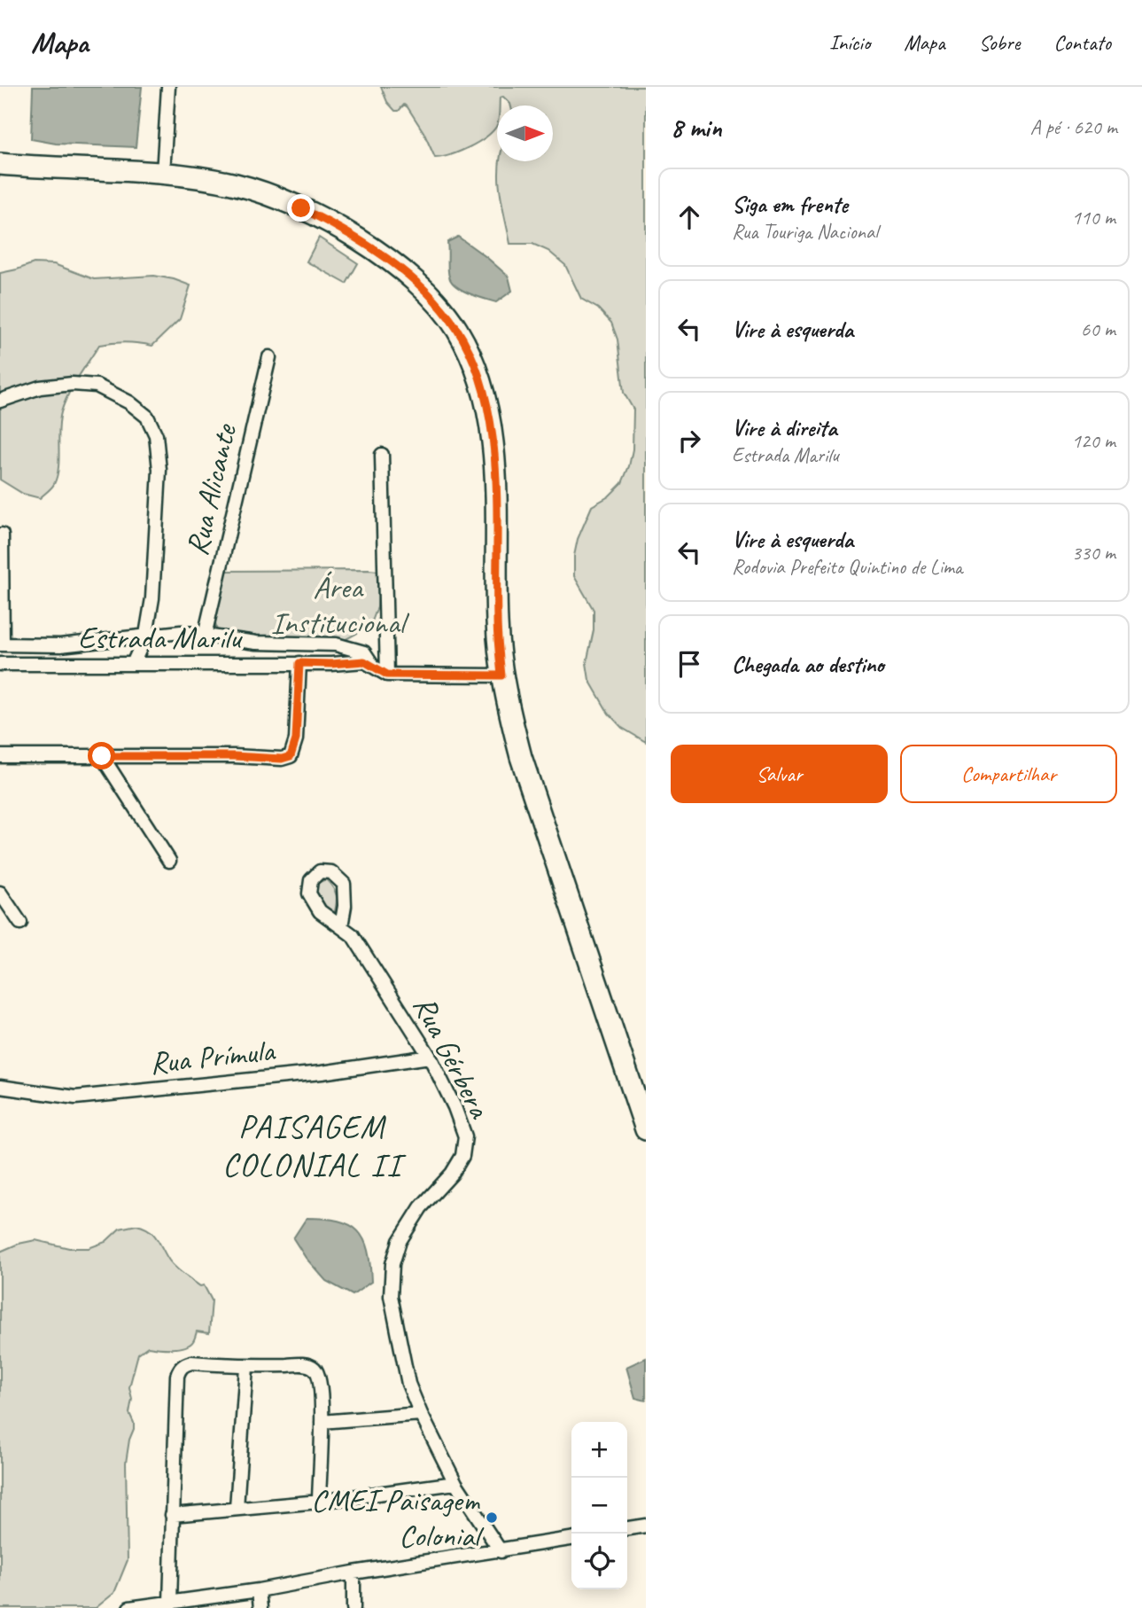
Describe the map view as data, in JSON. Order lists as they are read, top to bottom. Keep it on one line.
{"streets":{"street":["Rua Alicante","Estrada Marilu","Rua Prímula","Rua Gérbera"]},"crossings":[["Rua Prímula","Rua Gérbera"]],"districts":["PAISAGEM COLONIAL II"],"parks":["Área Institucional"],"places":["CMEI Paisagem Colonial"],"north":"right","page":{"header":"Mapa","nav":["Início","Mapa","Sobre","Contato"],"heading":["8 min","A pé · 620 m"],"list":[["Siga em frente","Rua Touriga Nacional","110 m"],["Vire à esquerda","60 m"],["Vire à direita","Estrada Marilu","120 m"],["Vire à esquerda","Rodovia Prefeito Quintino de Lima","330 m"],"Chegada ao destino"],"buttons":["Salvar","Compartilhar"],"map_buttons":["+","−"]}}
